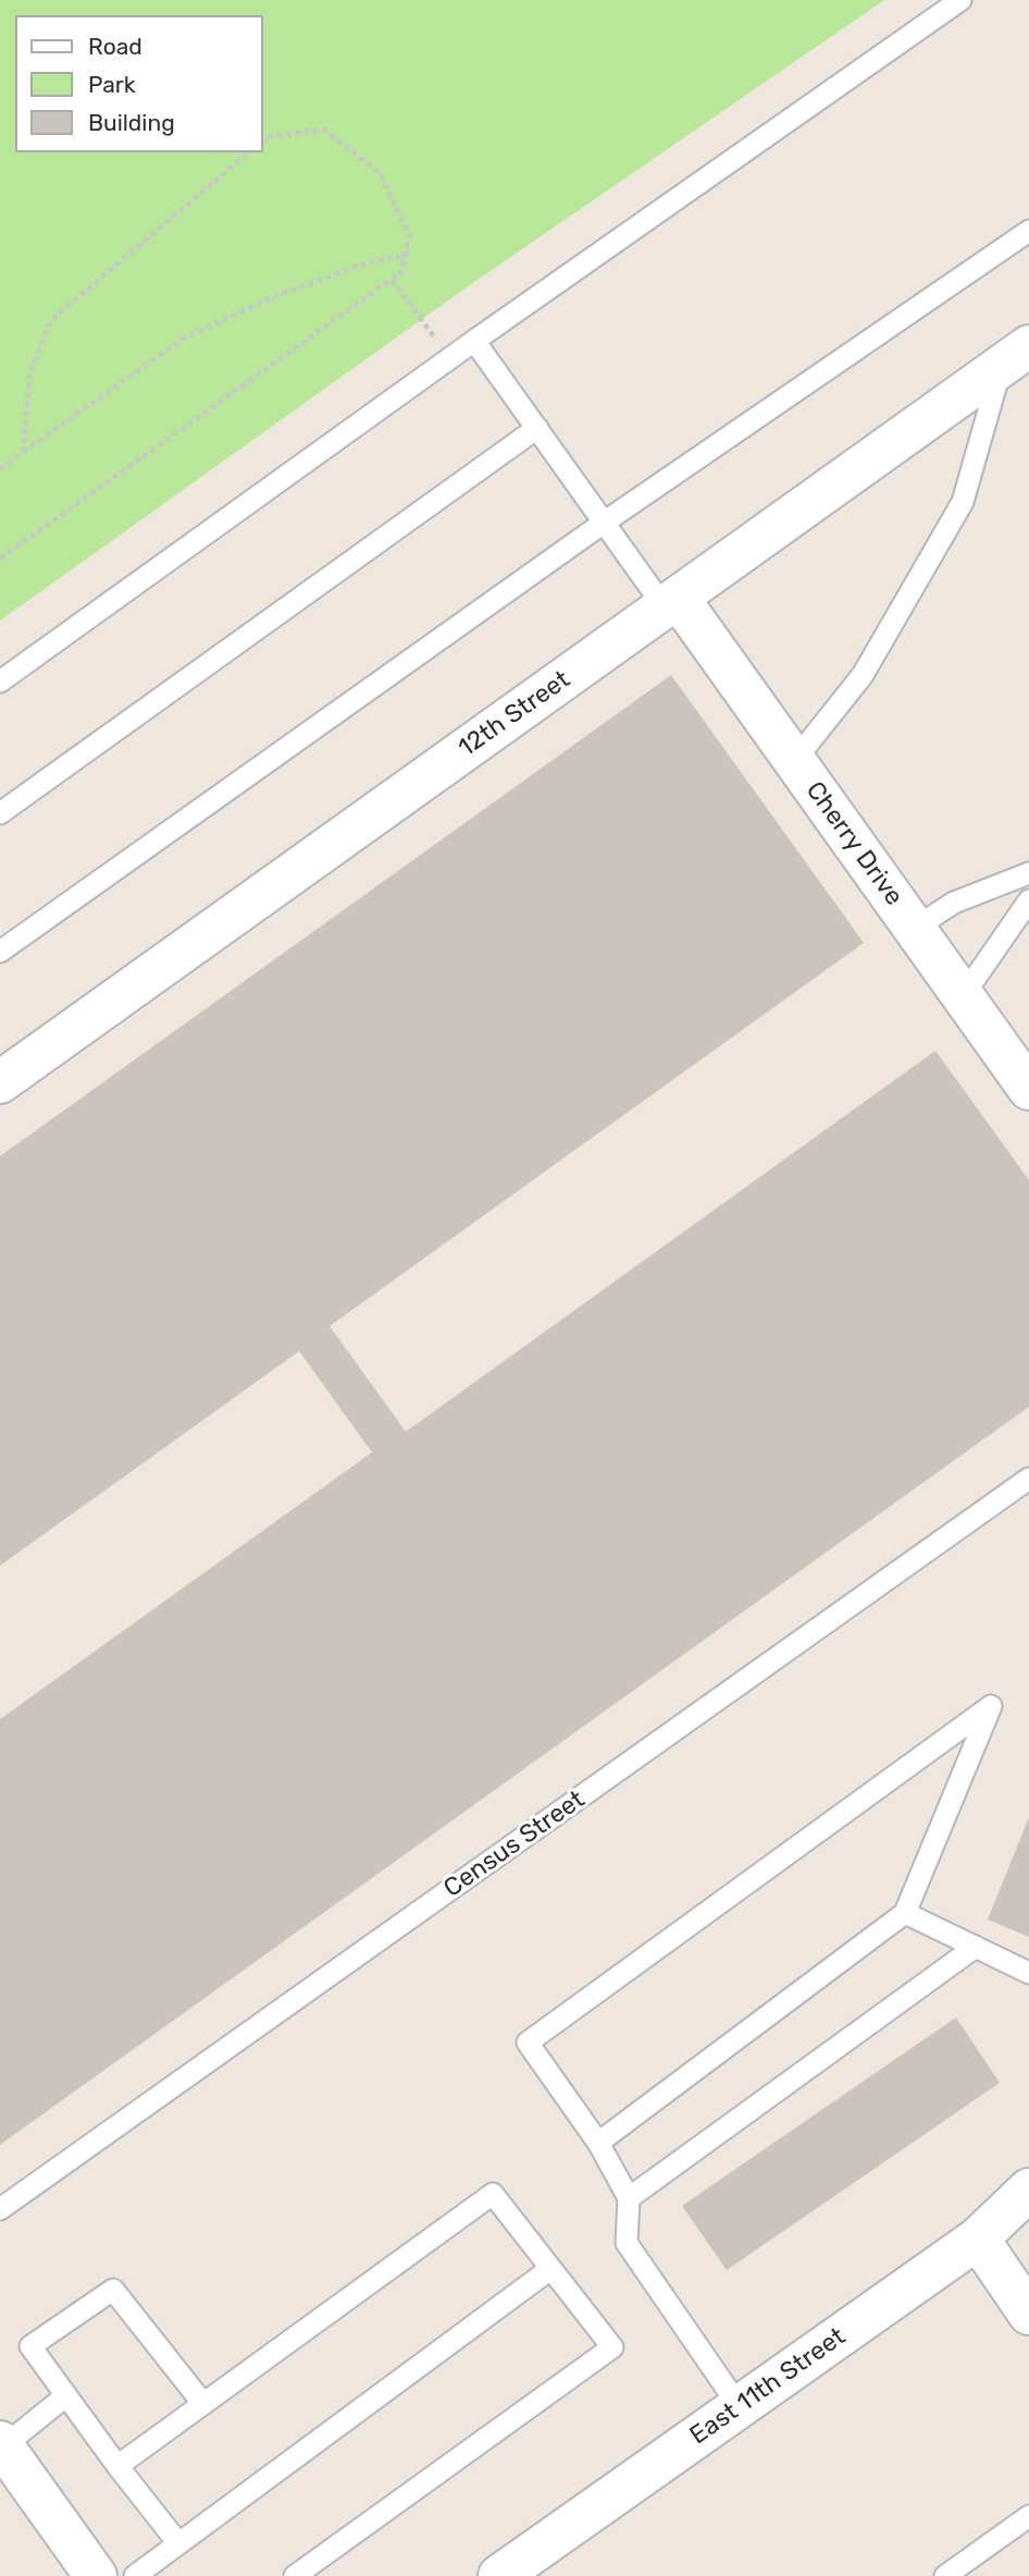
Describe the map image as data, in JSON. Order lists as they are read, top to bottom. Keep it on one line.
{"streets":{"street":["12th Street","Cherry Drive","East 11th Street"],"lane":["Census Street"]},"crossings":[["12th Street","Cherry Drive"]],"legend":["Road","Park","Building"]}
